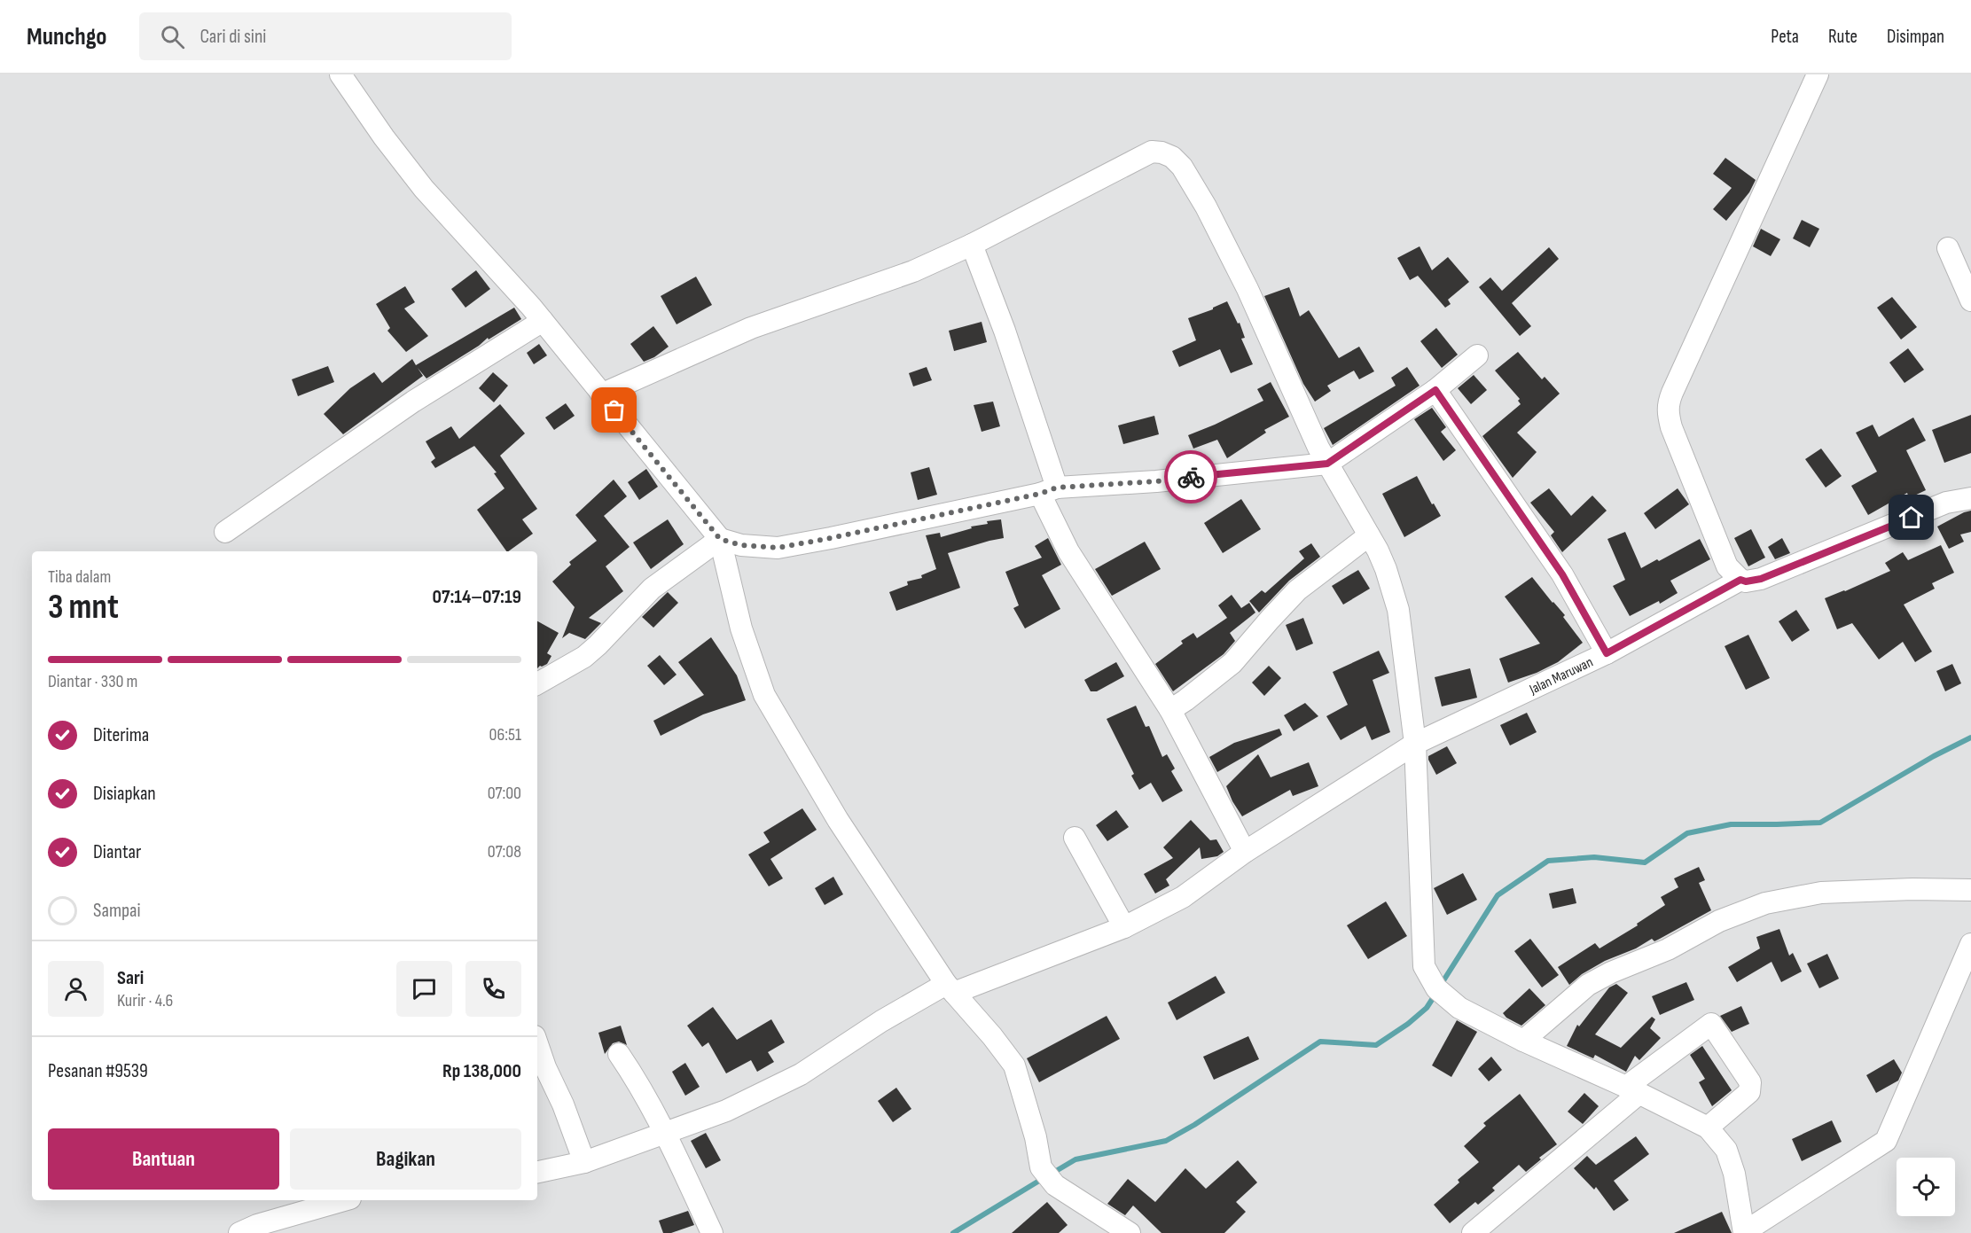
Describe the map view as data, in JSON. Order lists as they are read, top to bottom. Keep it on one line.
{"streets":{"street":["Jalan Maruwan"]},"page":{"header":"Munchgo","search":"Cari di sini","nav":["Peta","Rute","Disimpan"],"heading":["3 mnt","Tiba dalam","07:14–07:19"],"panel":["Sari","Kurir · 4.6","Pesanan #9539","Rp 138,000"],"bar":"Diantar · 330 m","list":[["Diterima","06:51"],["Disiapkan","07:00"],["Diantar","07:08"],"Sampai"],"buttons":["Bantuan","Bagikan"]}}
